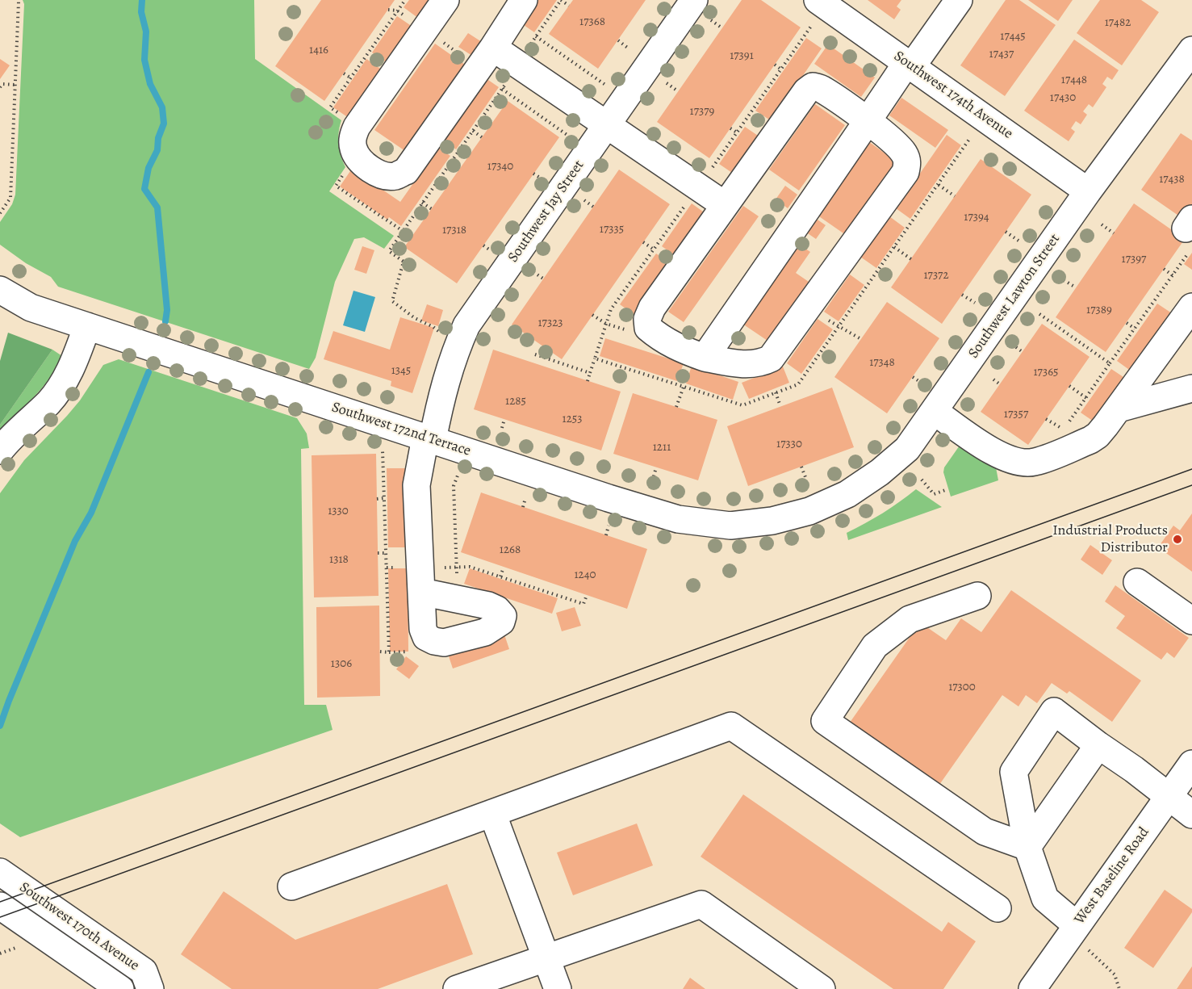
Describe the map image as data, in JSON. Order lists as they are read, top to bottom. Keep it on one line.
{"streets":{"street":["Southwest 174th Avenue","Southwest Jay Street","Southwest Lawton Street","Southwest 172nd Terrace","West Baseline Road","Southwest 170th Avenue"]},"crossings":[["Southwest 174th Avenue","Southwest Lawton Street"],["Southwest Jay Street","Southwest 172nd Terrace"],["Southwest Lawton Street","Southwest 172nd Terrace"]],"places":["Industrial Products Distributor"],"house_numbers":["17368","17482","17445","1416","17437","17391","17448","17430","17379","17340","17438","17394","17335","17318","17397","17372","17389","17323","17348","1345","17365","1285","17357","1253","17330","1211","1330","1268","1318","1240","1306","17300"]}
